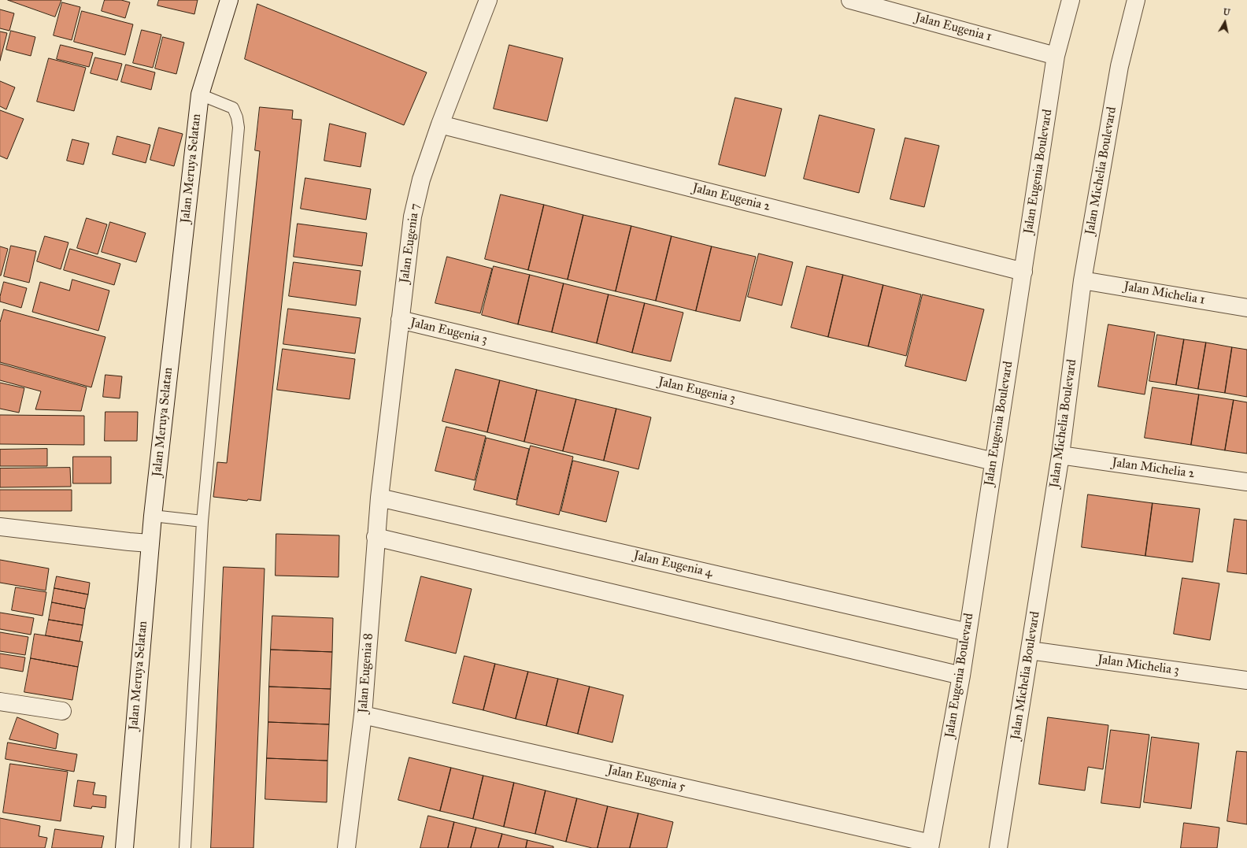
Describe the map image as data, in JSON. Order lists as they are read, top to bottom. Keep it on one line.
{"streets":{"street":["Jalan Eugenia 1","Jalan Meruya Selatan","Jalan Michelia Boulevard","Jalan Eugenia Boulevard","Jalan Eugenia 2","Jalan Eugenia 7","Jalan Michelia 1","Jalan Eugenia 3","Jalan Michelia 2","Jalan Eugenia 4","Jalan Michelia 3","Jalan Eugenia 8","Jalan Eugenia 5"]},"crossings":[["Jalan Eugenia 1","Jalan Eugenia Boulevard"],["Jalan Michelia Boulevard","Jalan Michelia 1"],["Jalan Michelia Boulevard","Jalan Michelia 2"],["Jalan Michelia Boulevard","Jalan Michelia 3"],["Jalan Eugenia Boulevard","Jalan Eugenia 2"],["Jalan Eugenia Boulevard","Jalan Eugenia 3"],["Jalan Eugenia Boulevard","Jalan Eugenia 4"],["Jalan Eugenia Boulevard","Jalan Eugenia 5"],["Jalan Eugenia 2","Jalan Eugenia 7"],["Jalan Eugenia 7","Jalan Eugenia 3"],["Jalan Eugenia 7","Jalan Eugenia 4"],["Jalan Eugenia 7","Jalan Eugenia 8"],["Jalan Eugenia 4","Jalan Eugenia 8"],["Jalan Eugenia 8","Jalan Eugenia 5"]],"north":"top"}
